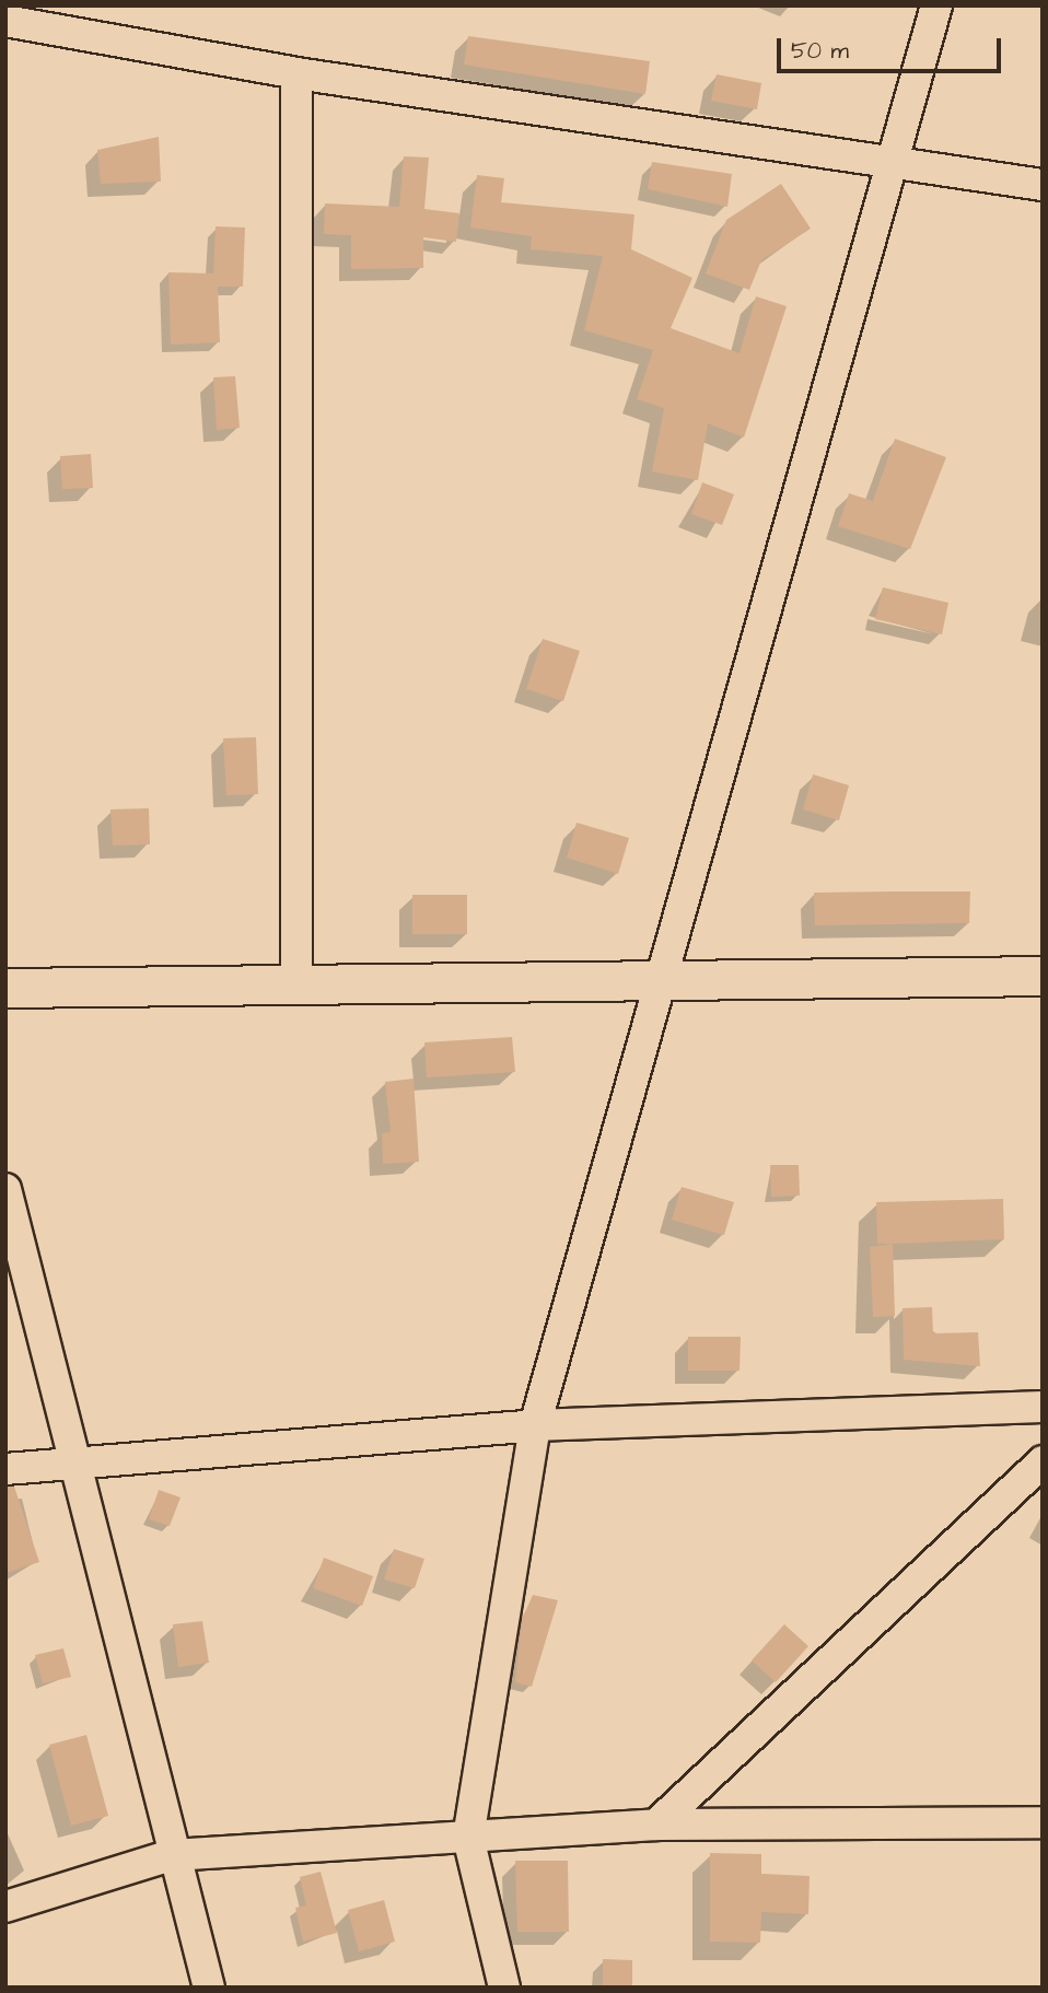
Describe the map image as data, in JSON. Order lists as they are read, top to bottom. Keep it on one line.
{"scale_bar":"50 m"}
